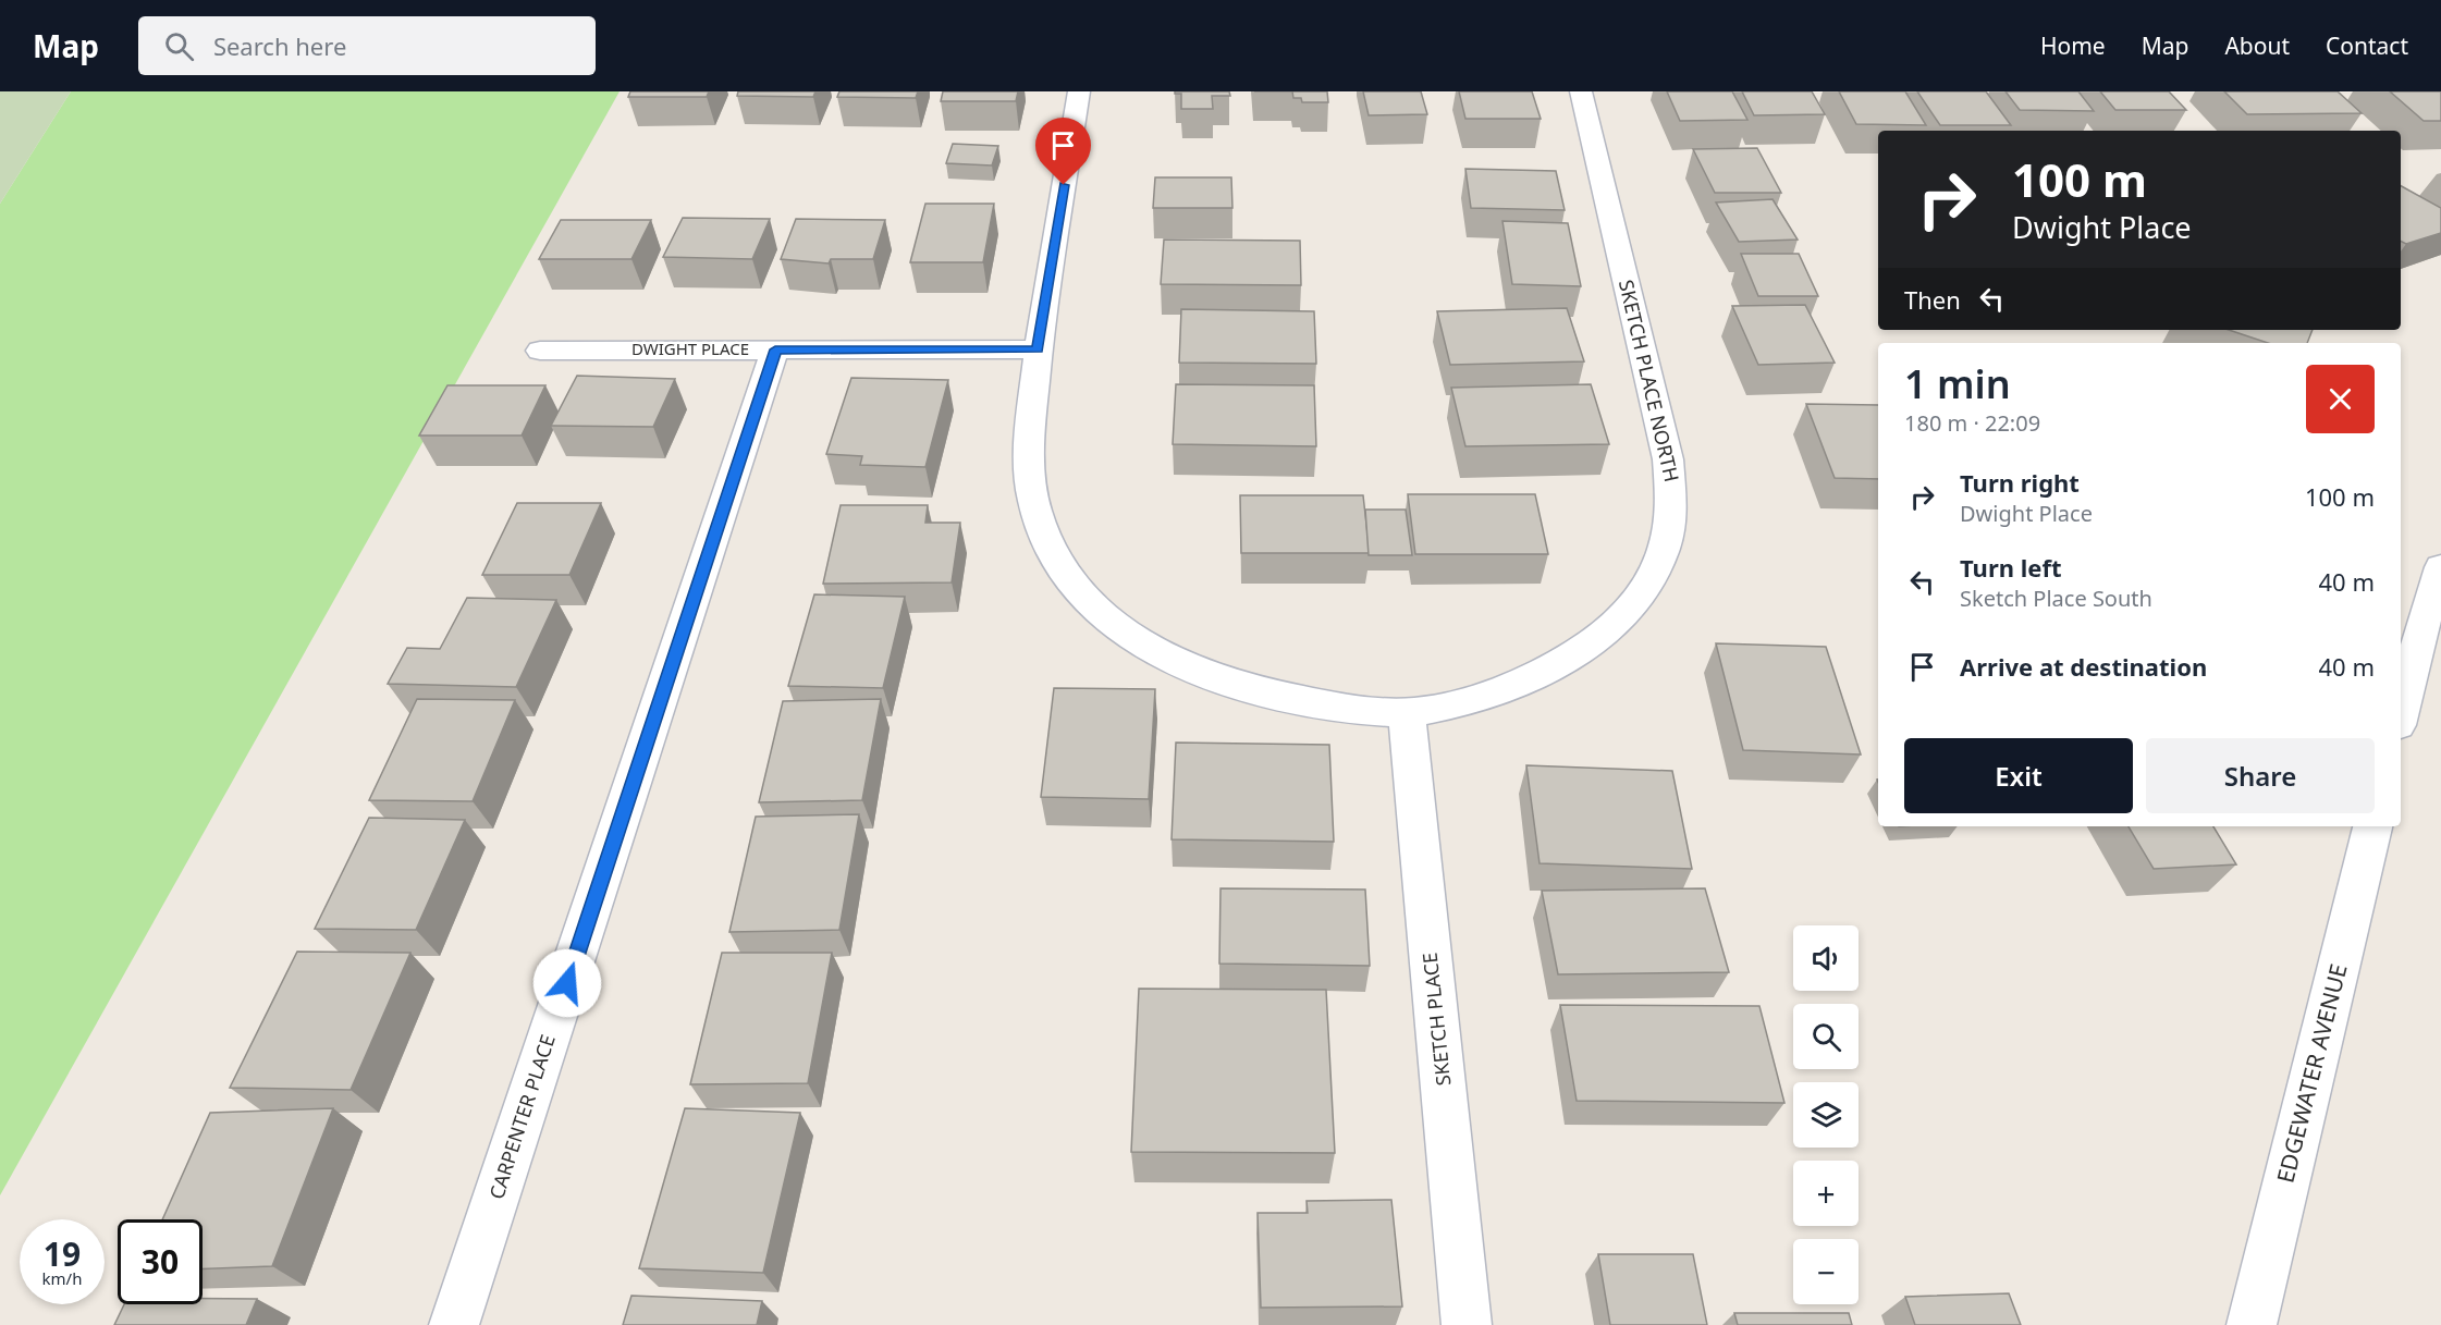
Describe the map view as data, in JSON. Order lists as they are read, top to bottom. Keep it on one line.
{"streets":{"street":["DWIGHT PLACE","SKETCH PLACE NORTH","SKETCH PLACE","EDGEWATER AVENUE","CARPENTER PLACE"]},"crossings":[["DWIGHT PLACE","SKETCH PLACE NORTH"],["DWIGHT PLACE","CARPENTER PLACE"],["SKETCH PLACE NORTH","SKETCH PLACE"]],"page":{"header":"Map","search":"Search here","nav":["Home","Map","About","Contact"],"turn":["100 m","Dwight Place"],"then":"Then","heading":["1 min","180 m · 22:09"],"list":[{"name":"Turn right","note":"Dwight Place","value":"100 m"},{"name":"Turn left","note":"Sketch Place South","value":"40 m"},{"name":"Arrive at destination","value":"40 m"}],"buttons":["Exit","Share"],"map_buttons":["+","−"],"speed":"19 km/h","limit":"30"}}
